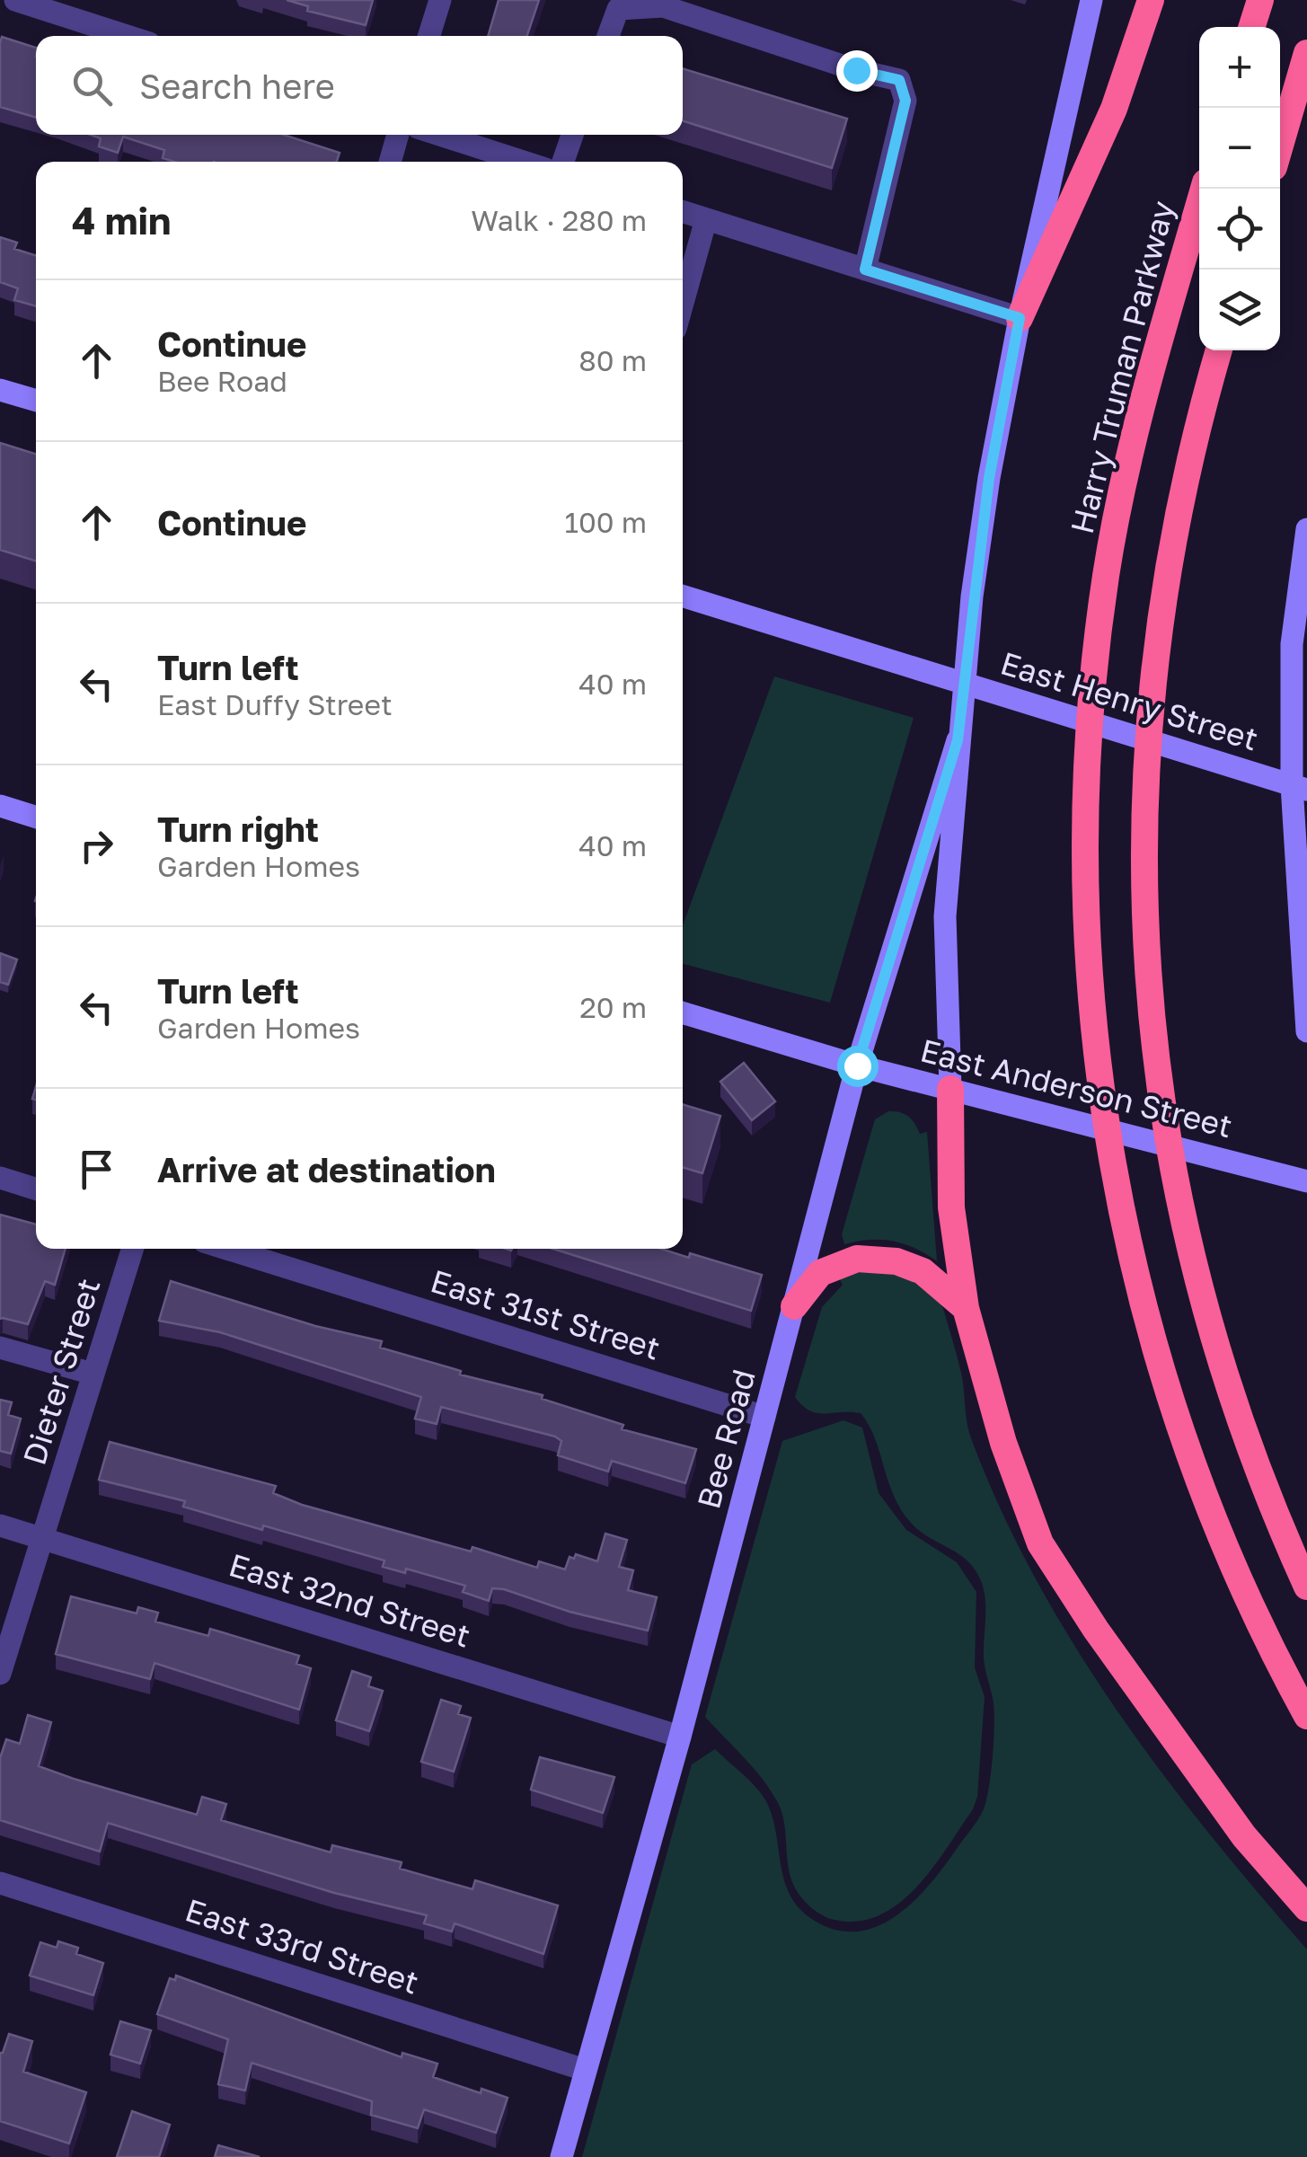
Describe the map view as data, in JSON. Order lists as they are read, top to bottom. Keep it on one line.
{"streets":{"highway":["Harry Truman Parkway"],"main road":["East Henry Street","East Anderson Street","Bee Road"],"street":["East 31st Street","Dieter Street","East 32nd Street","East 33rd Street"]},"crossings":[["East Anderson Street","Bee Road"],["East 31st Street","Bee Road"],["Dieter Street","East 32nd Street"],["Bee Road","East 32nd Street"],["Bee Road","East 33rd Street"]],"page":{"map_buttons":["+","−"],"search":"Search here","heading":["4 min","Walk · 280 m"],"list":[["Continue","Bee Road","80 m"],["Continue","100 m"],["Turn left","East Duffy Street","40 m"],["Turn right","Garden Homes","40 m"],["Turn left","Garden Homes","20 m"],"Arrive at destination"]}}
